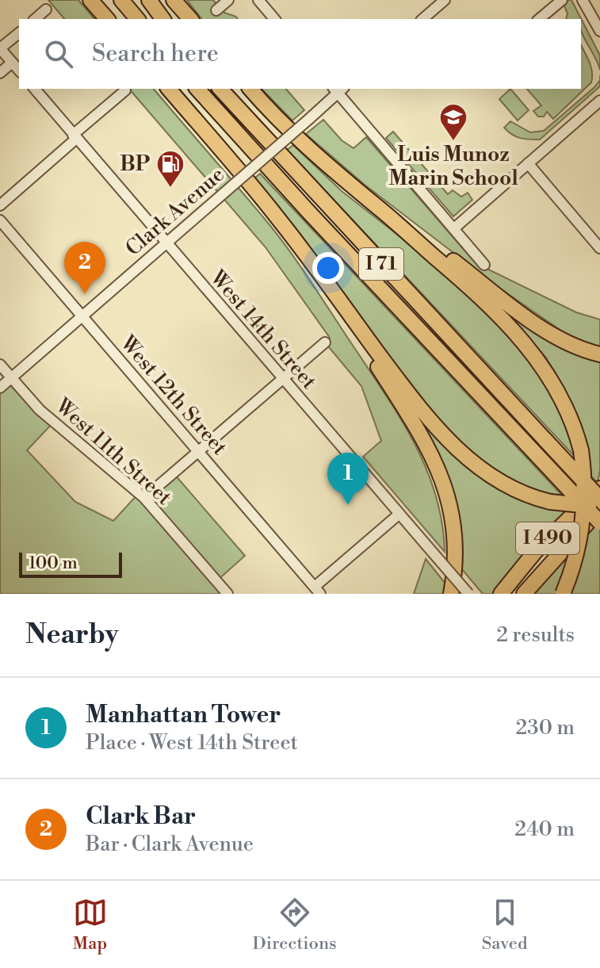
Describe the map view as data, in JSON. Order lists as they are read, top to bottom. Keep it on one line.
{"streets":{"highway":["I 71","I 490"],"street":["Clark Avenue","West 14th Street","West 12th Street","West 11th Street"]},"crossings":[["Clark Avenue","West 14th Street"],["Clark Avenue","West 12th Street"],["Clark Avenue","West 11th Street"]],"places":{"school or university":["Luis Munoz Marin School"],"fuel station":["BP"]},"scale_bar":"100 m","page":{"search":"Search here","pins":["2","1"],"scale":"100 m","heading":["Nearby","2 results"],"list":[{"mark":"1","name":"Manhattan Tower","note":"Place · West 14th Street","value":"230 m"},{"mark":"2","name":"Clark Bar","note":"Bar · Clark Avenue","value":"240 m"}],"nav":["Map","Directions","Saved"]}}
